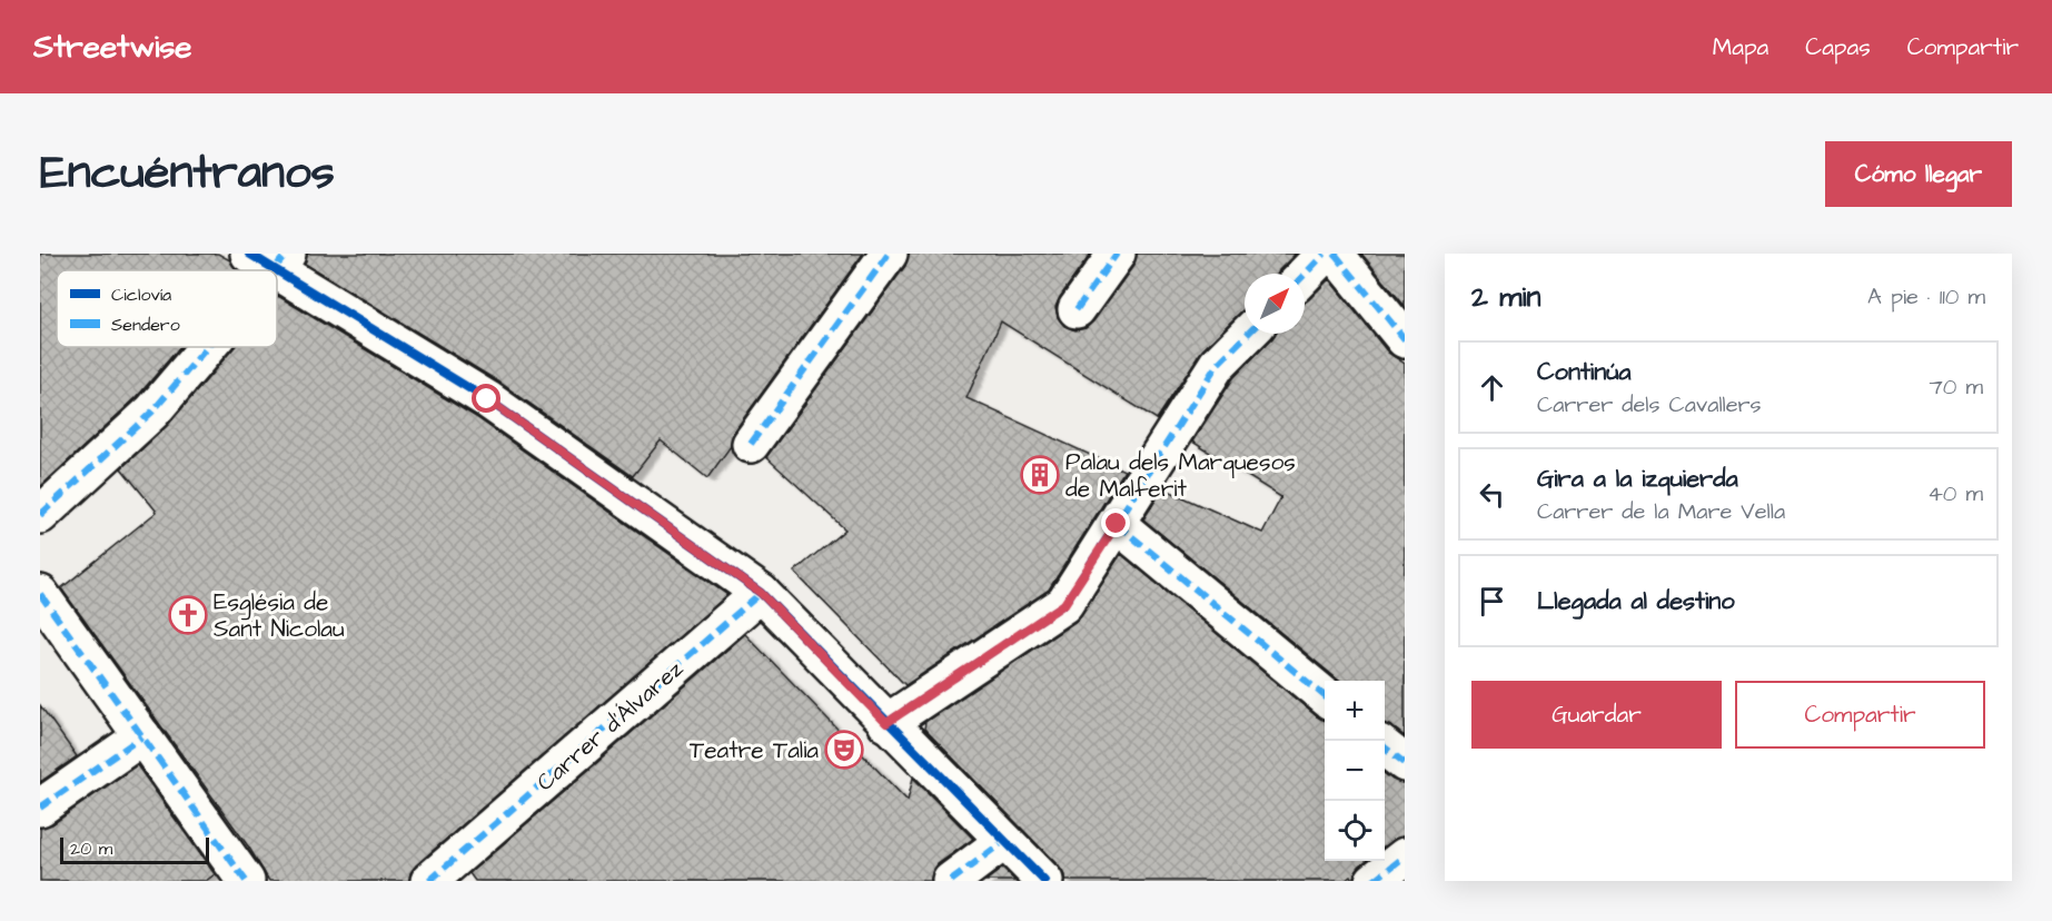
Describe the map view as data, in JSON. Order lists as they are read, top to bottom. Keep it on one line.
{"streets":{"street":["Carrer d'Álvarez"]},"places":{"building":["Palau dels Marquesos de Malferit"],"church":["Església de Sant Nicolau"],"theatre":["Teatre Talia"]},"legend":["Ciclovía","Sendero"],"scale_bar":"20 m","north":"top right","page":{"header":"Streetwise","nav":["Mapa","Capas","Compartir"],"title":"Encuéntranos","buttons":["Cómo llegar",["Guardar","Compartir"]],"heading":["2 min","A pie · 110 m"],"list":[["Continúa","Carrer dels Cavallers","70 m"],["Gira a la izquierda","Carrer de la Mare Vella","40 m"],"Llegada al destino"],"map_buttons":["+","−"],"scale":"20 m"}}
